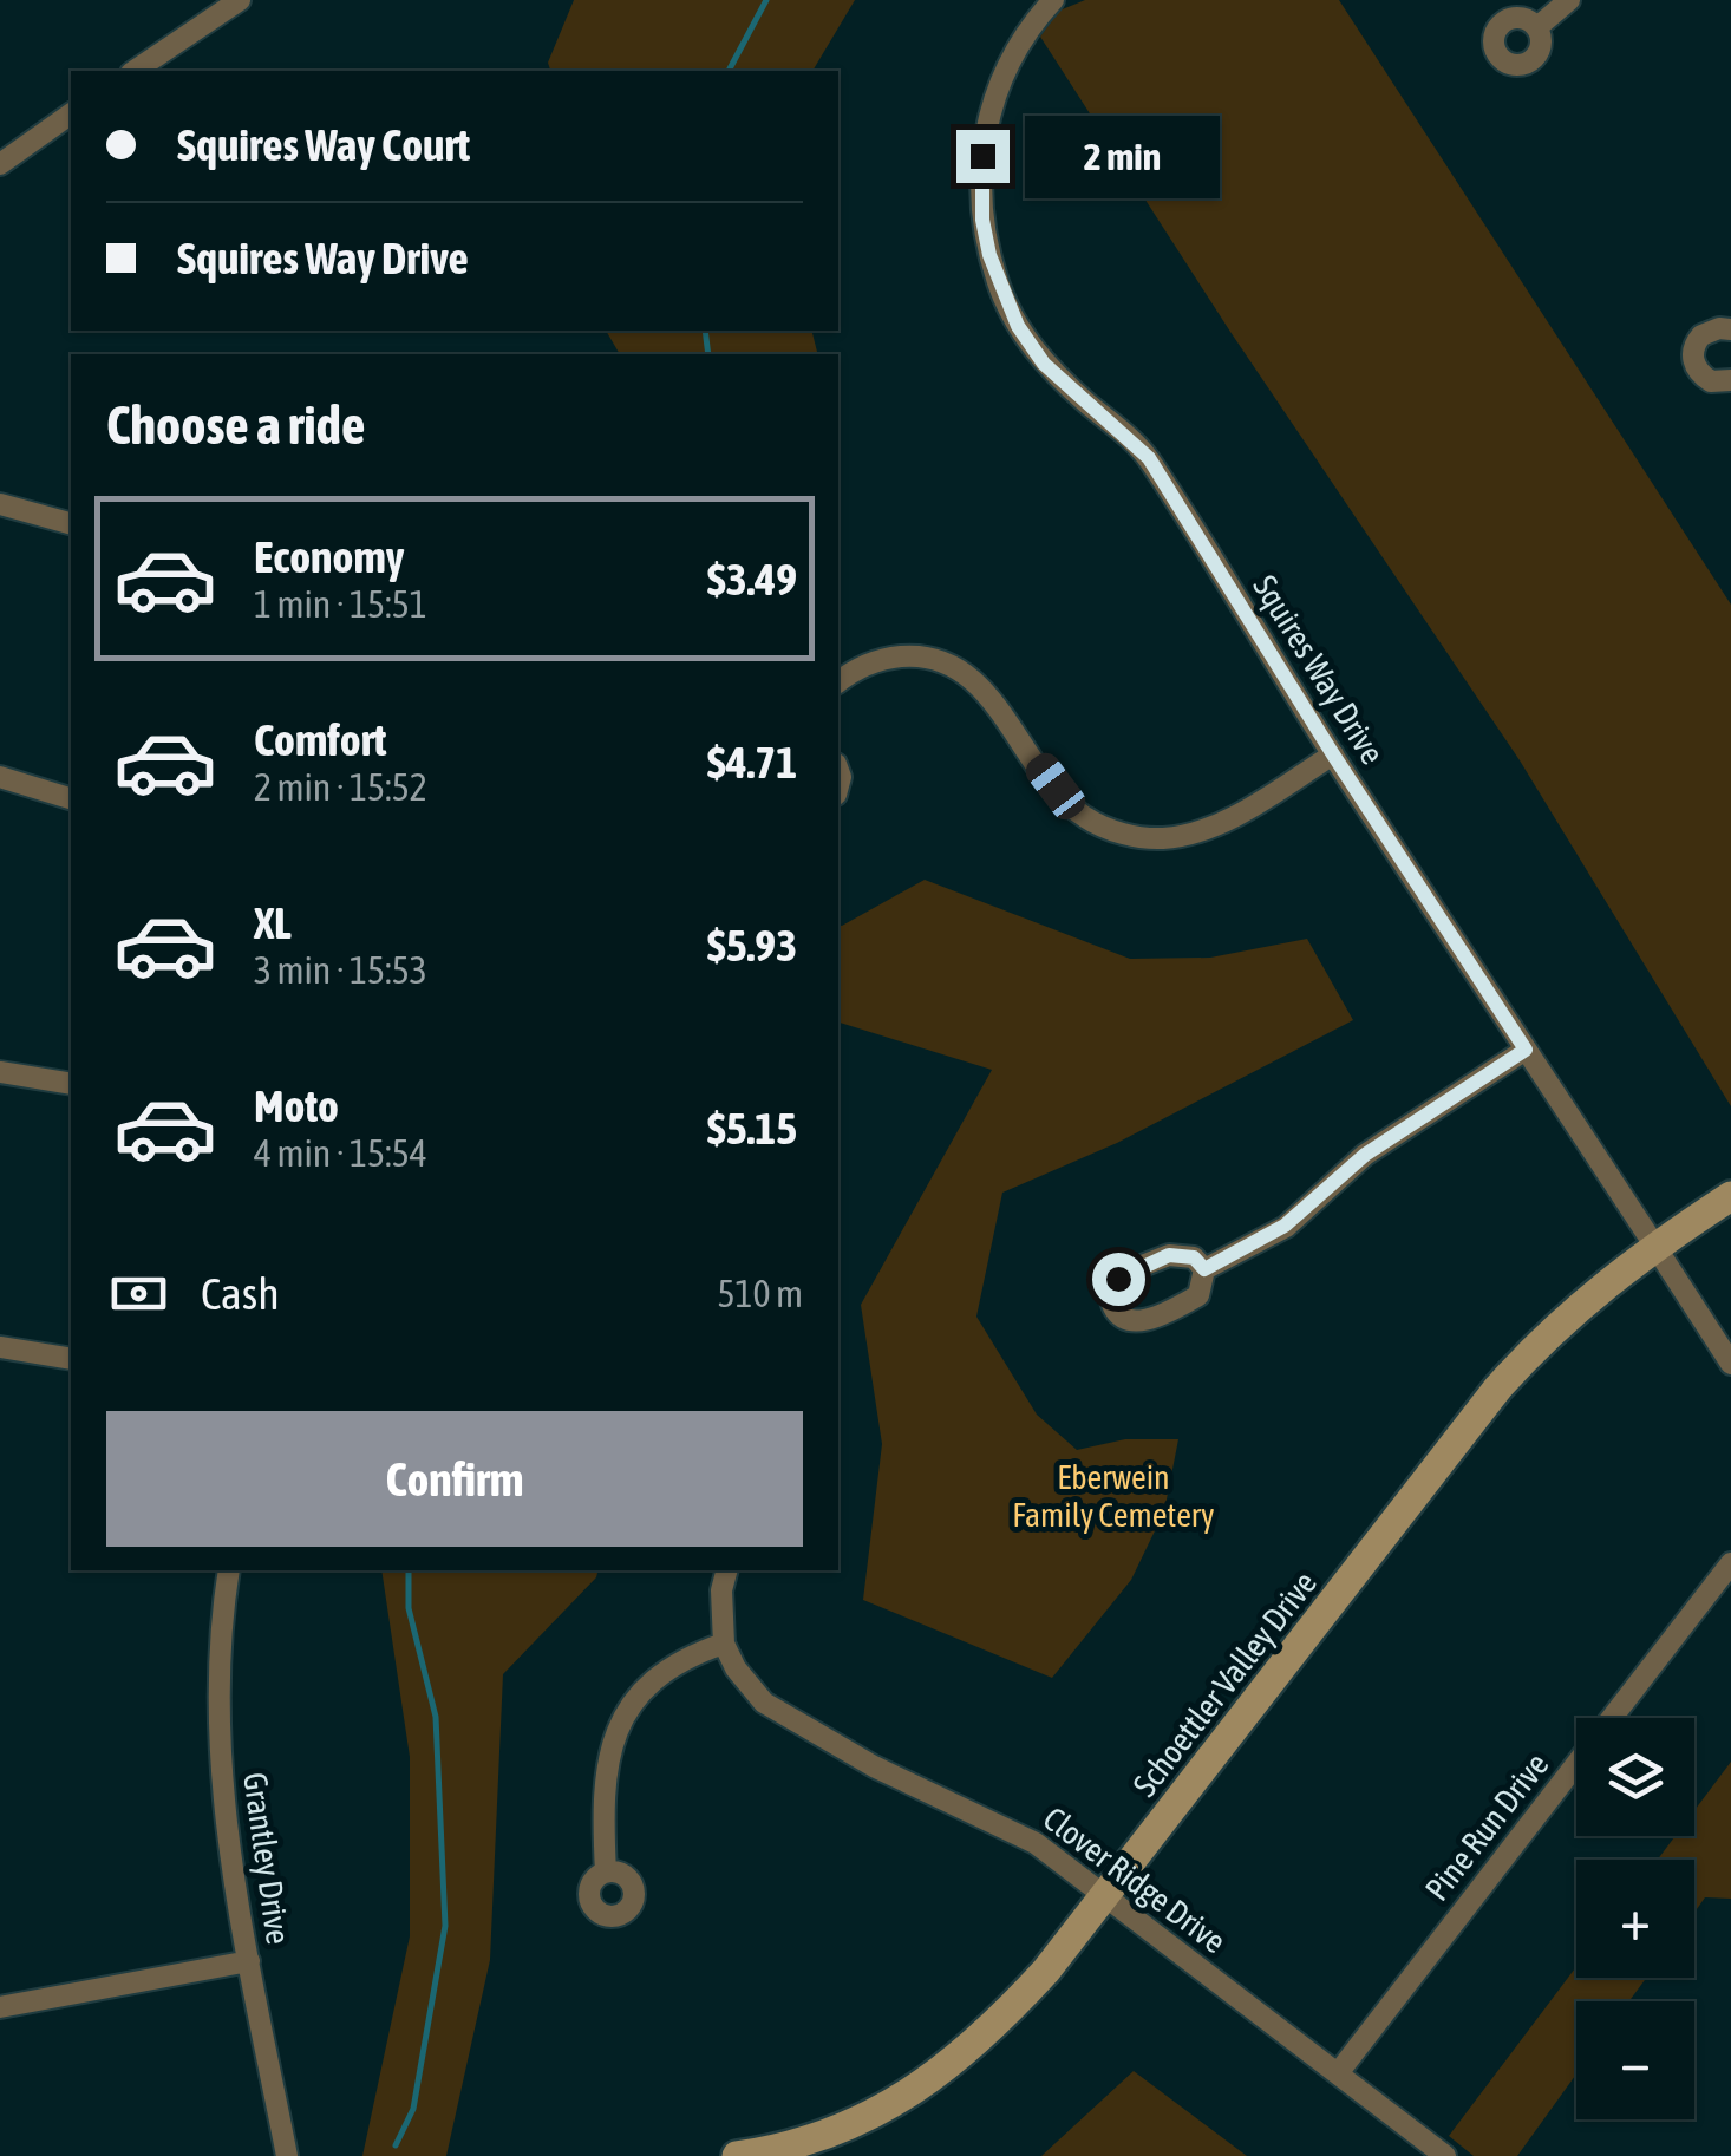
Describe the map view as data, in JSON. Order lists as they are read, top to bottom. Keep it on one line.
{"streets":{"street":["Squires Way Drive","Schoettler Valley Drive","Pine Run Drive","Grantley Drive","Clover Ridge Drive"]},"crossings":[["Squires Way Drive","Schoettler Valley Drive"],["Schoettler Valley Drive","Clover Ridge Drive"],["Pine Run Drive","Clover Ridge Drive"]],"parks":["Eberwein Family Cemetery"],"page":{"banner":["Squires Way Court","Squires Way Drive"],"bubble":"2 min","heading":"Choose a ride","list":[{"name":"Economy","note":"1 min · 15:51","value":"$3.49"},{"name":"Comfort","note":"2 min · 15:52","value":"$4.71"},{"name":"XL","note":"3 min · 15:53","value":"$5.93"},{"name":"Moto","note":"4 min · 15:54","value":"$5.15"}],"pay":["Cash","510 m"],"buttons":"Confirm","map_buttons":["+","−"]}}
